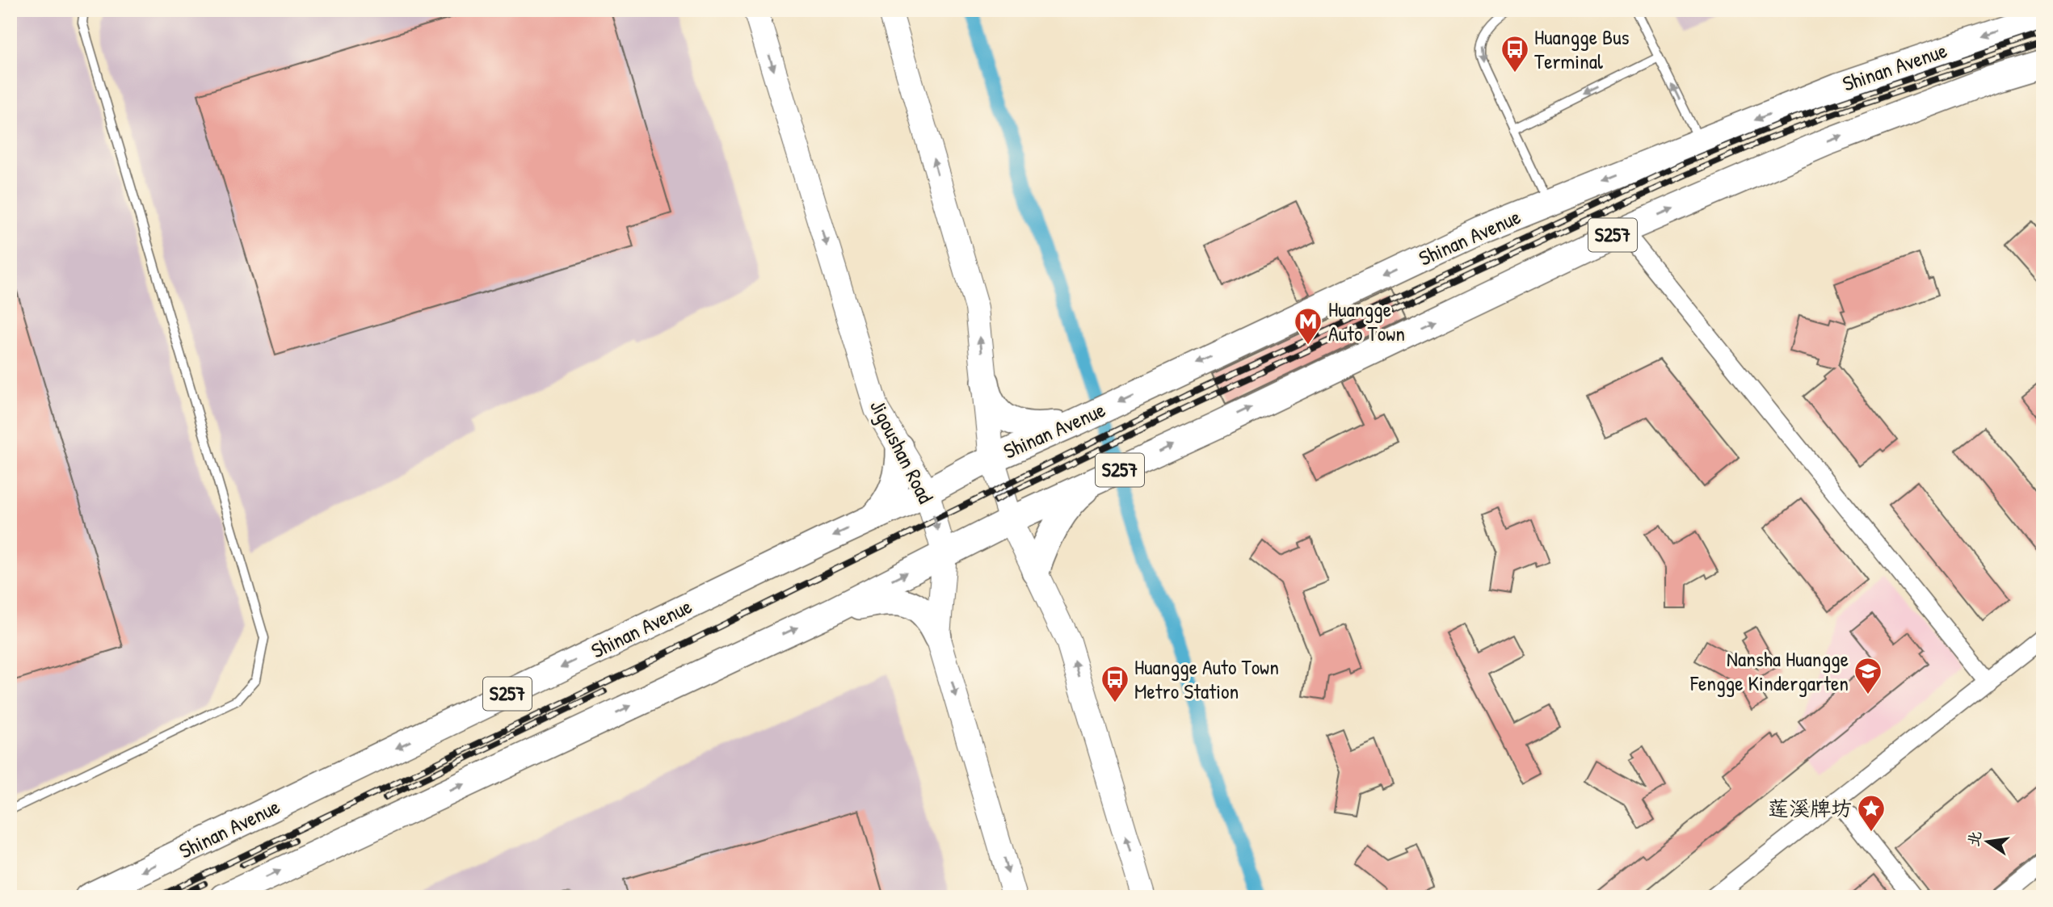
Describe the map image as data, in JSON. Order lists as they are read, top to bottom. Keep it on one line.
{"streets":{"main road":["Shinan Avenue","S257","Jigoushan Road"]},"crossings":[["Shinan Avenue","Jigoushan Road"]],"places":{"bus stop":["Huangge Bus Terminal","Huangge Auto Town Metro Station"],"metro station":["Huangge Auto Town"],"school or university":["Nansha Huangge Fengge Kindergarten"],"place":["莲溪牌坊"]},"north":"left"}
